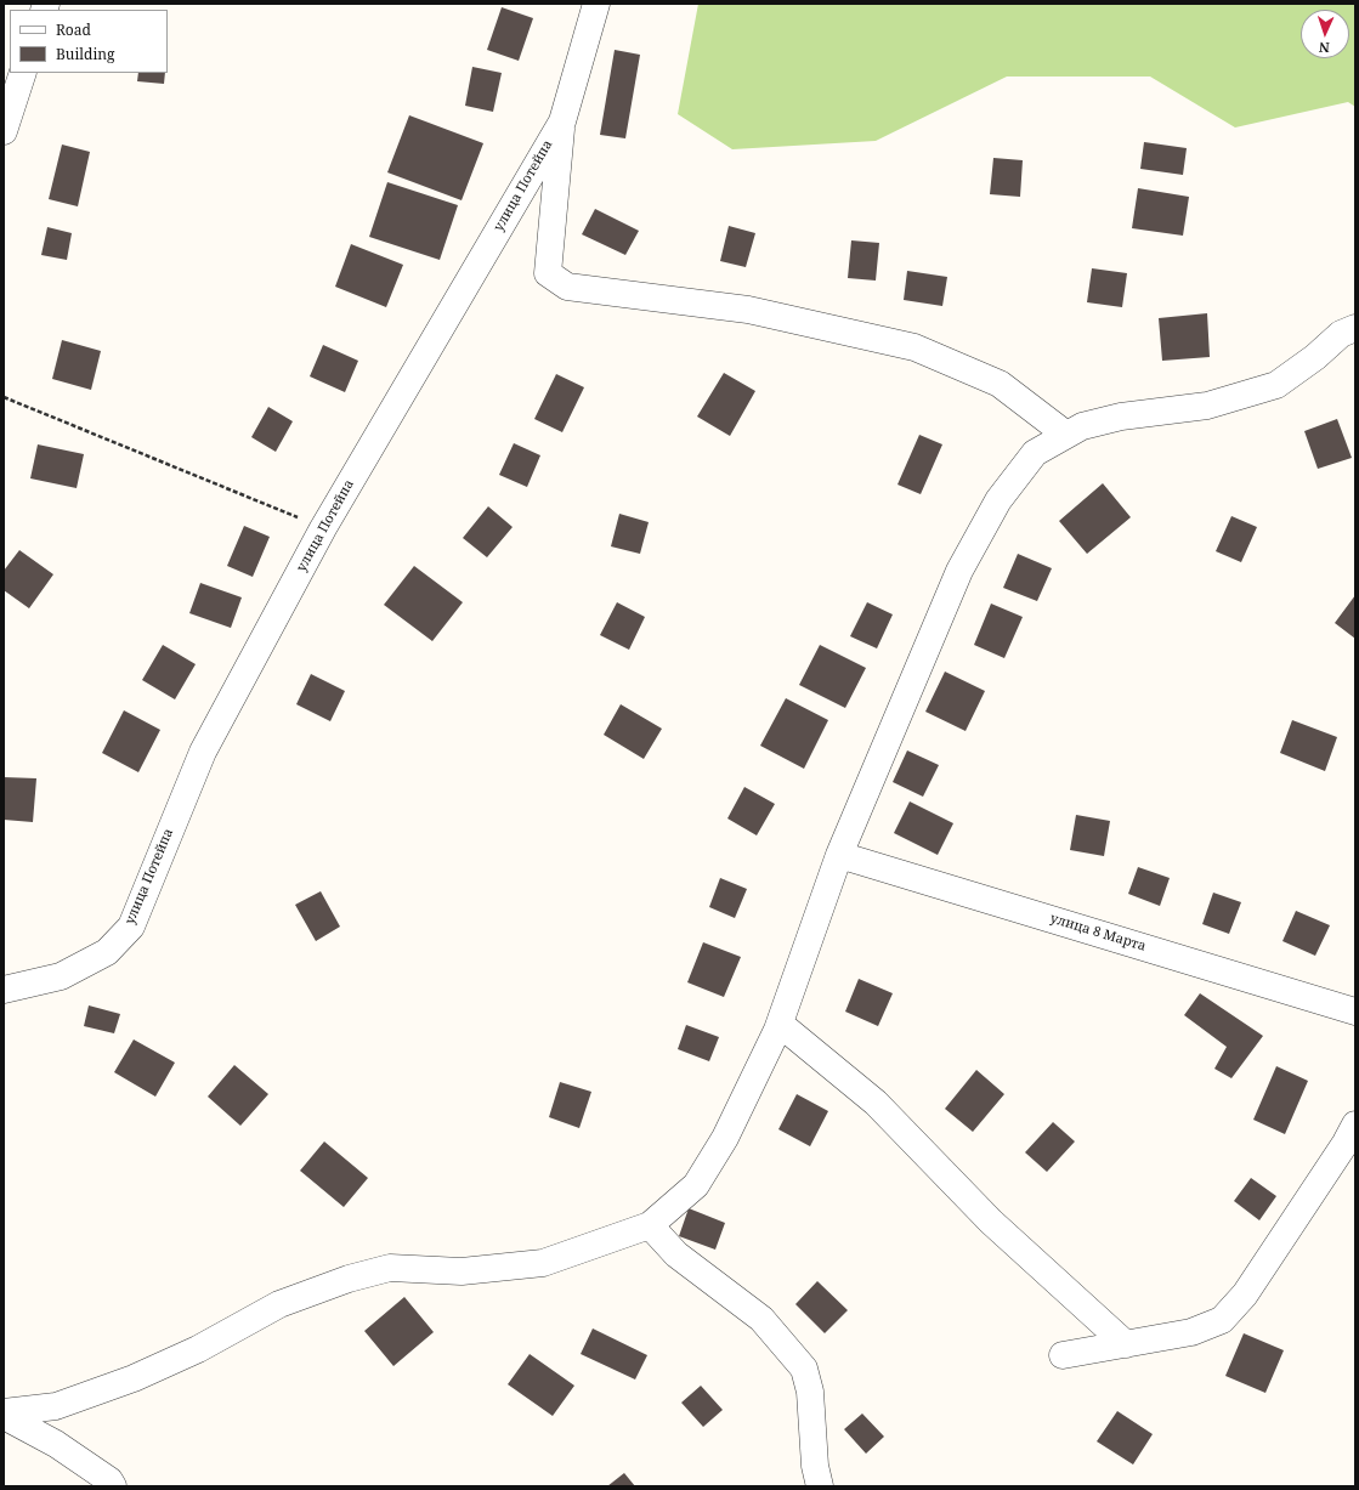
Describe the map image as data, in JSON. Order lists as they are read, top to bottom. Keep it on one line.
{"streets":{"street":["улица Потейпа","улица 8 Марта"]},"legend":["Road","Building"],"north":"bottom"}
